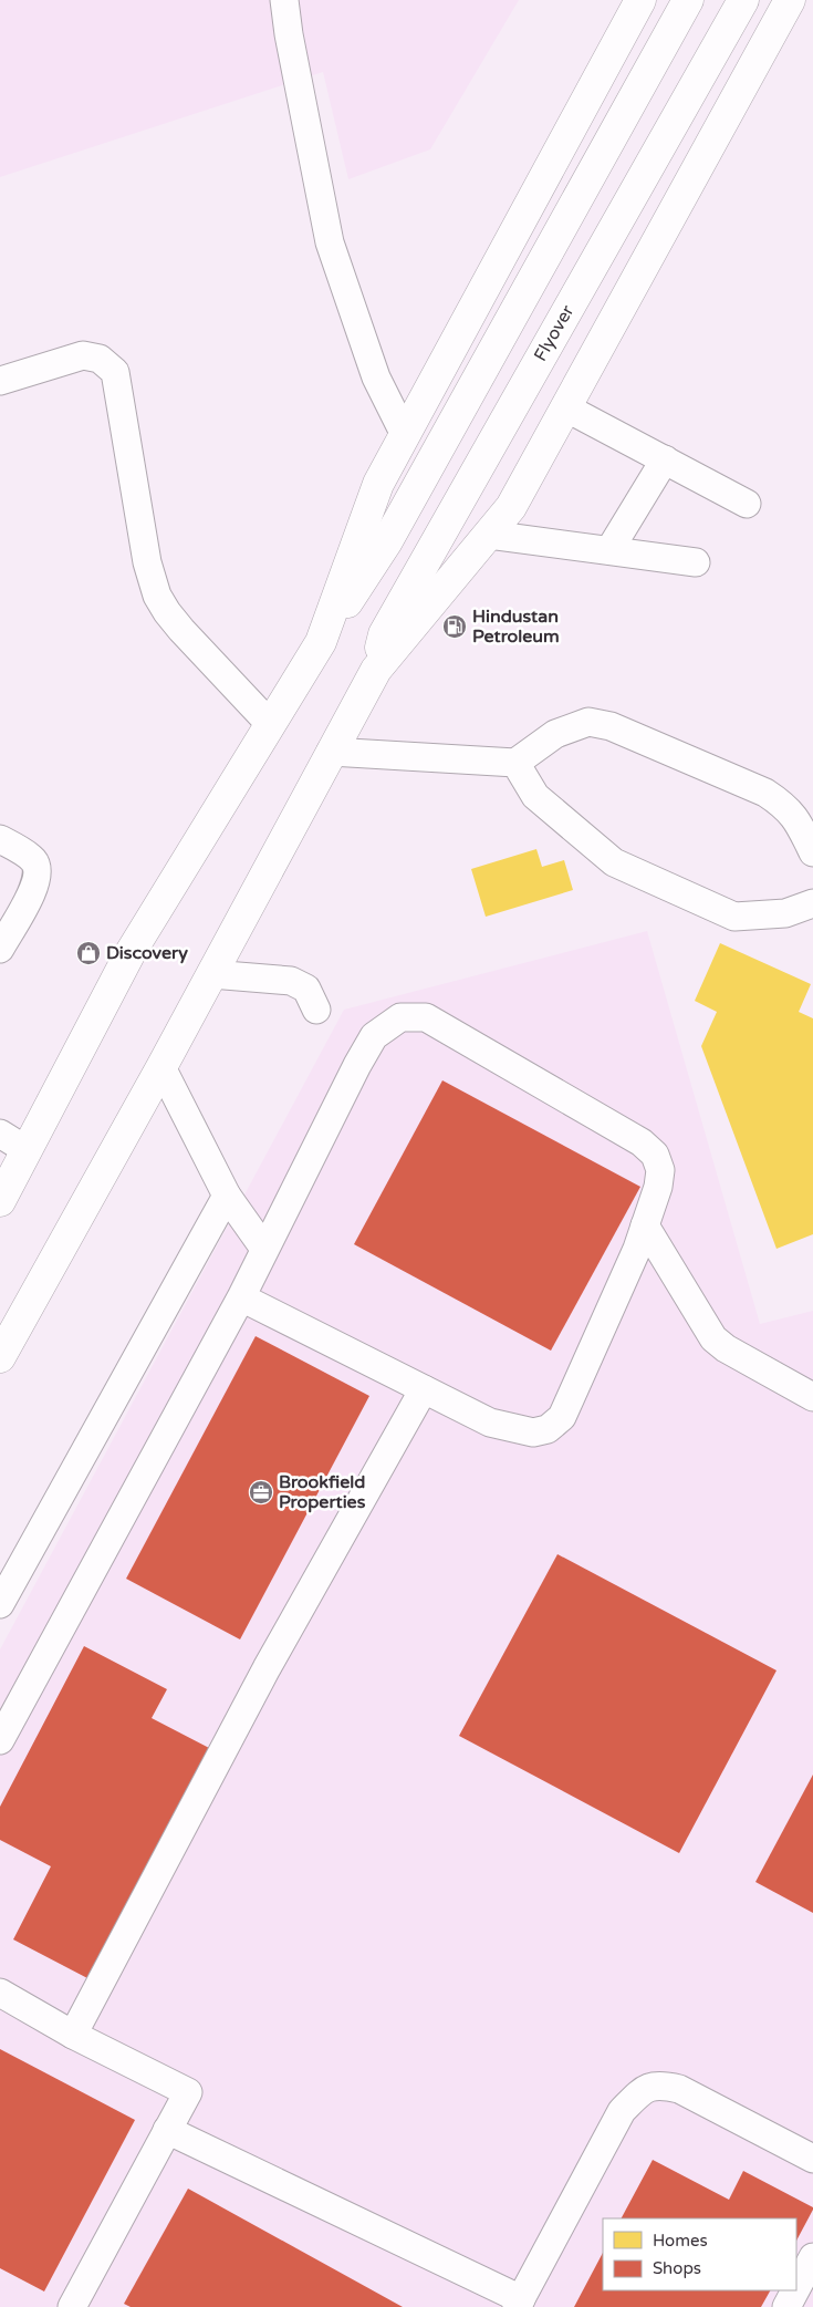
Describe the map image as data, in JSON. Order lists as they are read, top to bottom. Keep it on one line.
{"streets":{"main road":["Flyover"]},"places":{"fuel station":["Hindustan Petroleum"],"shop":["Discovery"],"office":["Brookfield Properties"]},"legend":["Homes","Shops"]}
